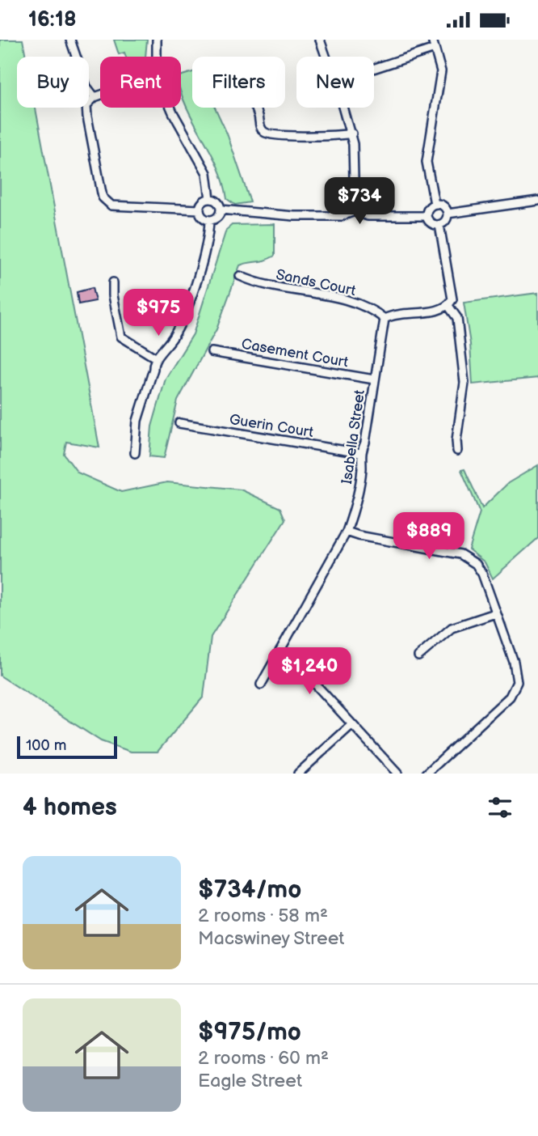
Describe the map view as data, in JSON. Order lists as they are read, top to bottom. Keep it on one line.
{"streets":{"street":["Sands Court","Casement Court","Guerin Court","Isabella Street"]},"crossings":[["Sands Court","Isabella Street"],["Casement Court","Isabella Street"],["Guerin Court","Isabella Street"]],"scale_bar":"100 m","page":{"status":"16:18","chip":["Buy","Rent","Filters","New"],"price":["$734","$975","$889","$1,240"],"scale":"100 m","heading":"4 homes","list":[{"name":"$734/mo","note":"2 rooms · 58 m² · Macswiney Street"},{"name":"$975/mo","note":"2 rooms · 60 m² · Eagle Street"}]}}
